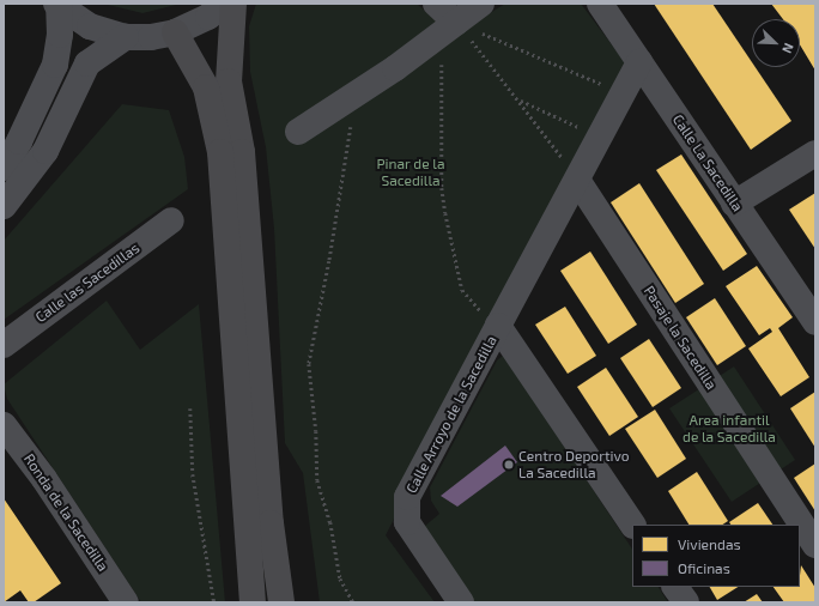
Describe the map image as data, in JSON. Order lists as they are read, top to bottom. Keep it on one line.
{"streets":{"street":["Calle La Sacedilla","Calle las Sacedillas","Pasaje la Sacedilla","Calle Arroyo de la Sacedilla","Ronda de la Sacedilla"]},"crossings":[["Calle La Sacedilla","Calle Arroyo de la Sacedilla"],["Pasaje la Sacedilla","Calle Arroyo de la Sacedilla"]],"parks":["Pinar de la Sacedilla","Area infantil de la Sacedilla"],"places":["Centro Deportivo La Sacedilla"],"legend":["Viviendas","Oficinas"],"north":"bottom right"}
